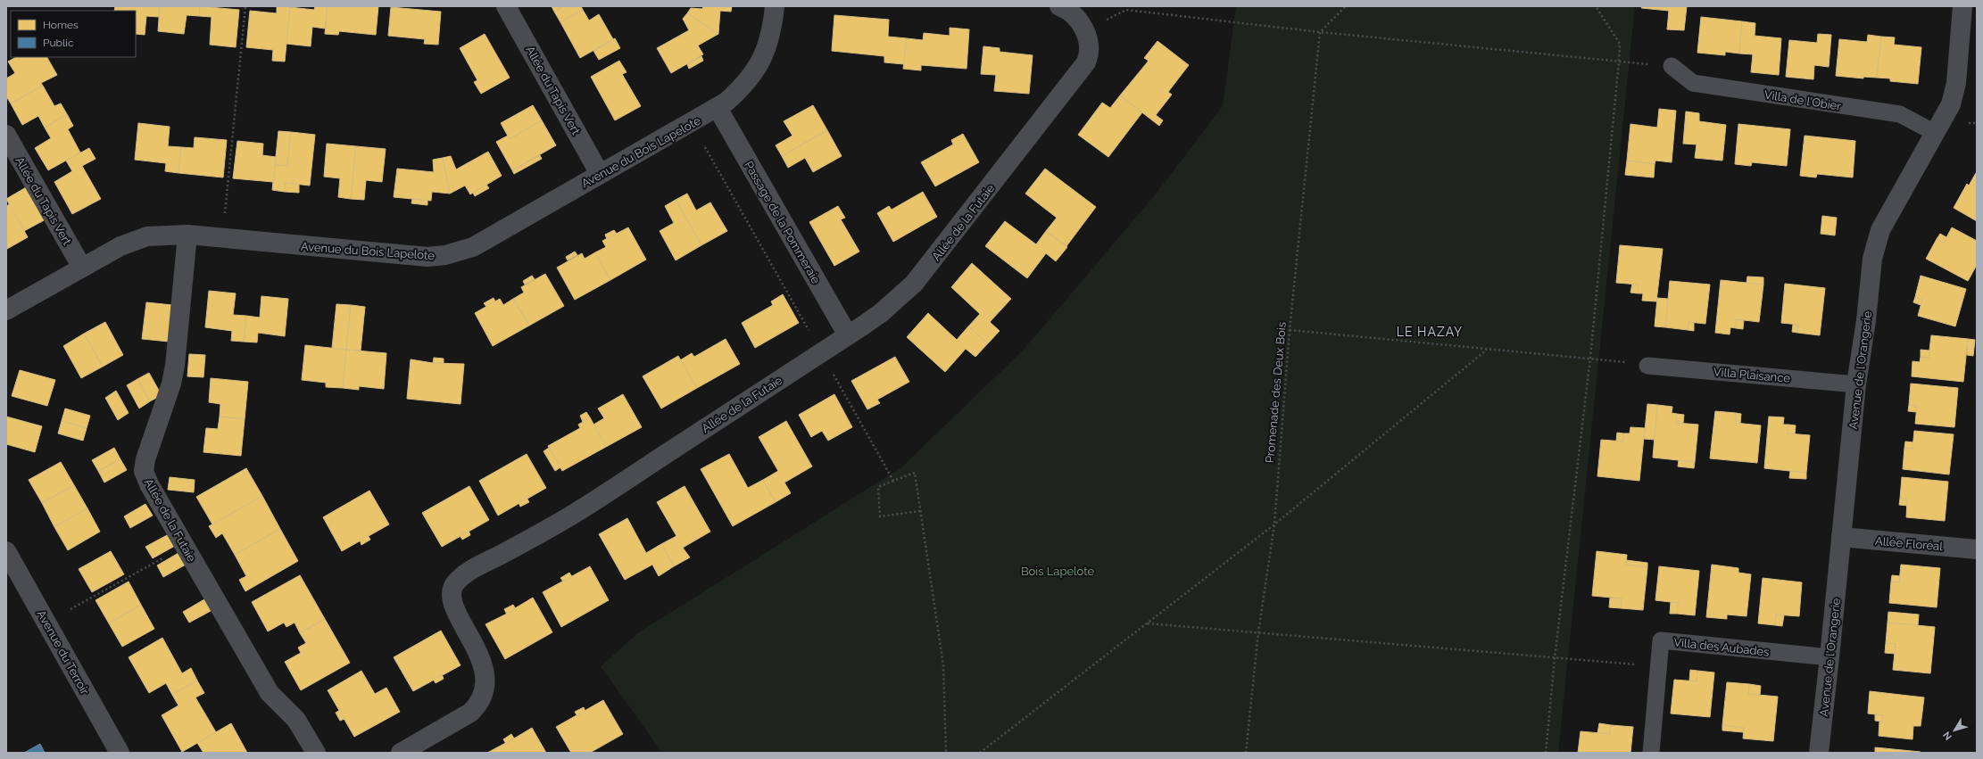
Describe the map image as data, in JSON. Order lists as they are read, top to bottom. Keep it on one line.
{"streets":{"street":["Allée du Tapis Vert","Avenue du Bois Lapelote","Passage de la Pommeraie","Allée de la Futaie","Avenue de l'Orangerie","Allée Floréal","Avenue du Terroir"],"lane":["Villa de l'Obier","Villa Plaisance","Villa des Aubades"],"path":["Promenade des Deux Bois"]},"crossings":[["Allée du Tapis Vert","Avenue du Bois Lapelote"],["Villa de l'Obier","Avenue de l'Orangerie"],["Avenue du Bois Lapelote","Passage de la Pommeraie"],["Avenue du Bois Lapelote","Allée de la Futaie"],["Passage de la Pommeraie","Allée de la Futaie"],["Avenue de l'Orangerie","Villa Plaisance"],["Avenue de l'Orangerie","Allée Floréal"],["Avenue de l'Orangerie","Villa des Aubades"]],"districts":["LE HAZAY"],"parks":["Bois Lapelote"],"legend":["Homes","Public"],"north":"bottom left"}
